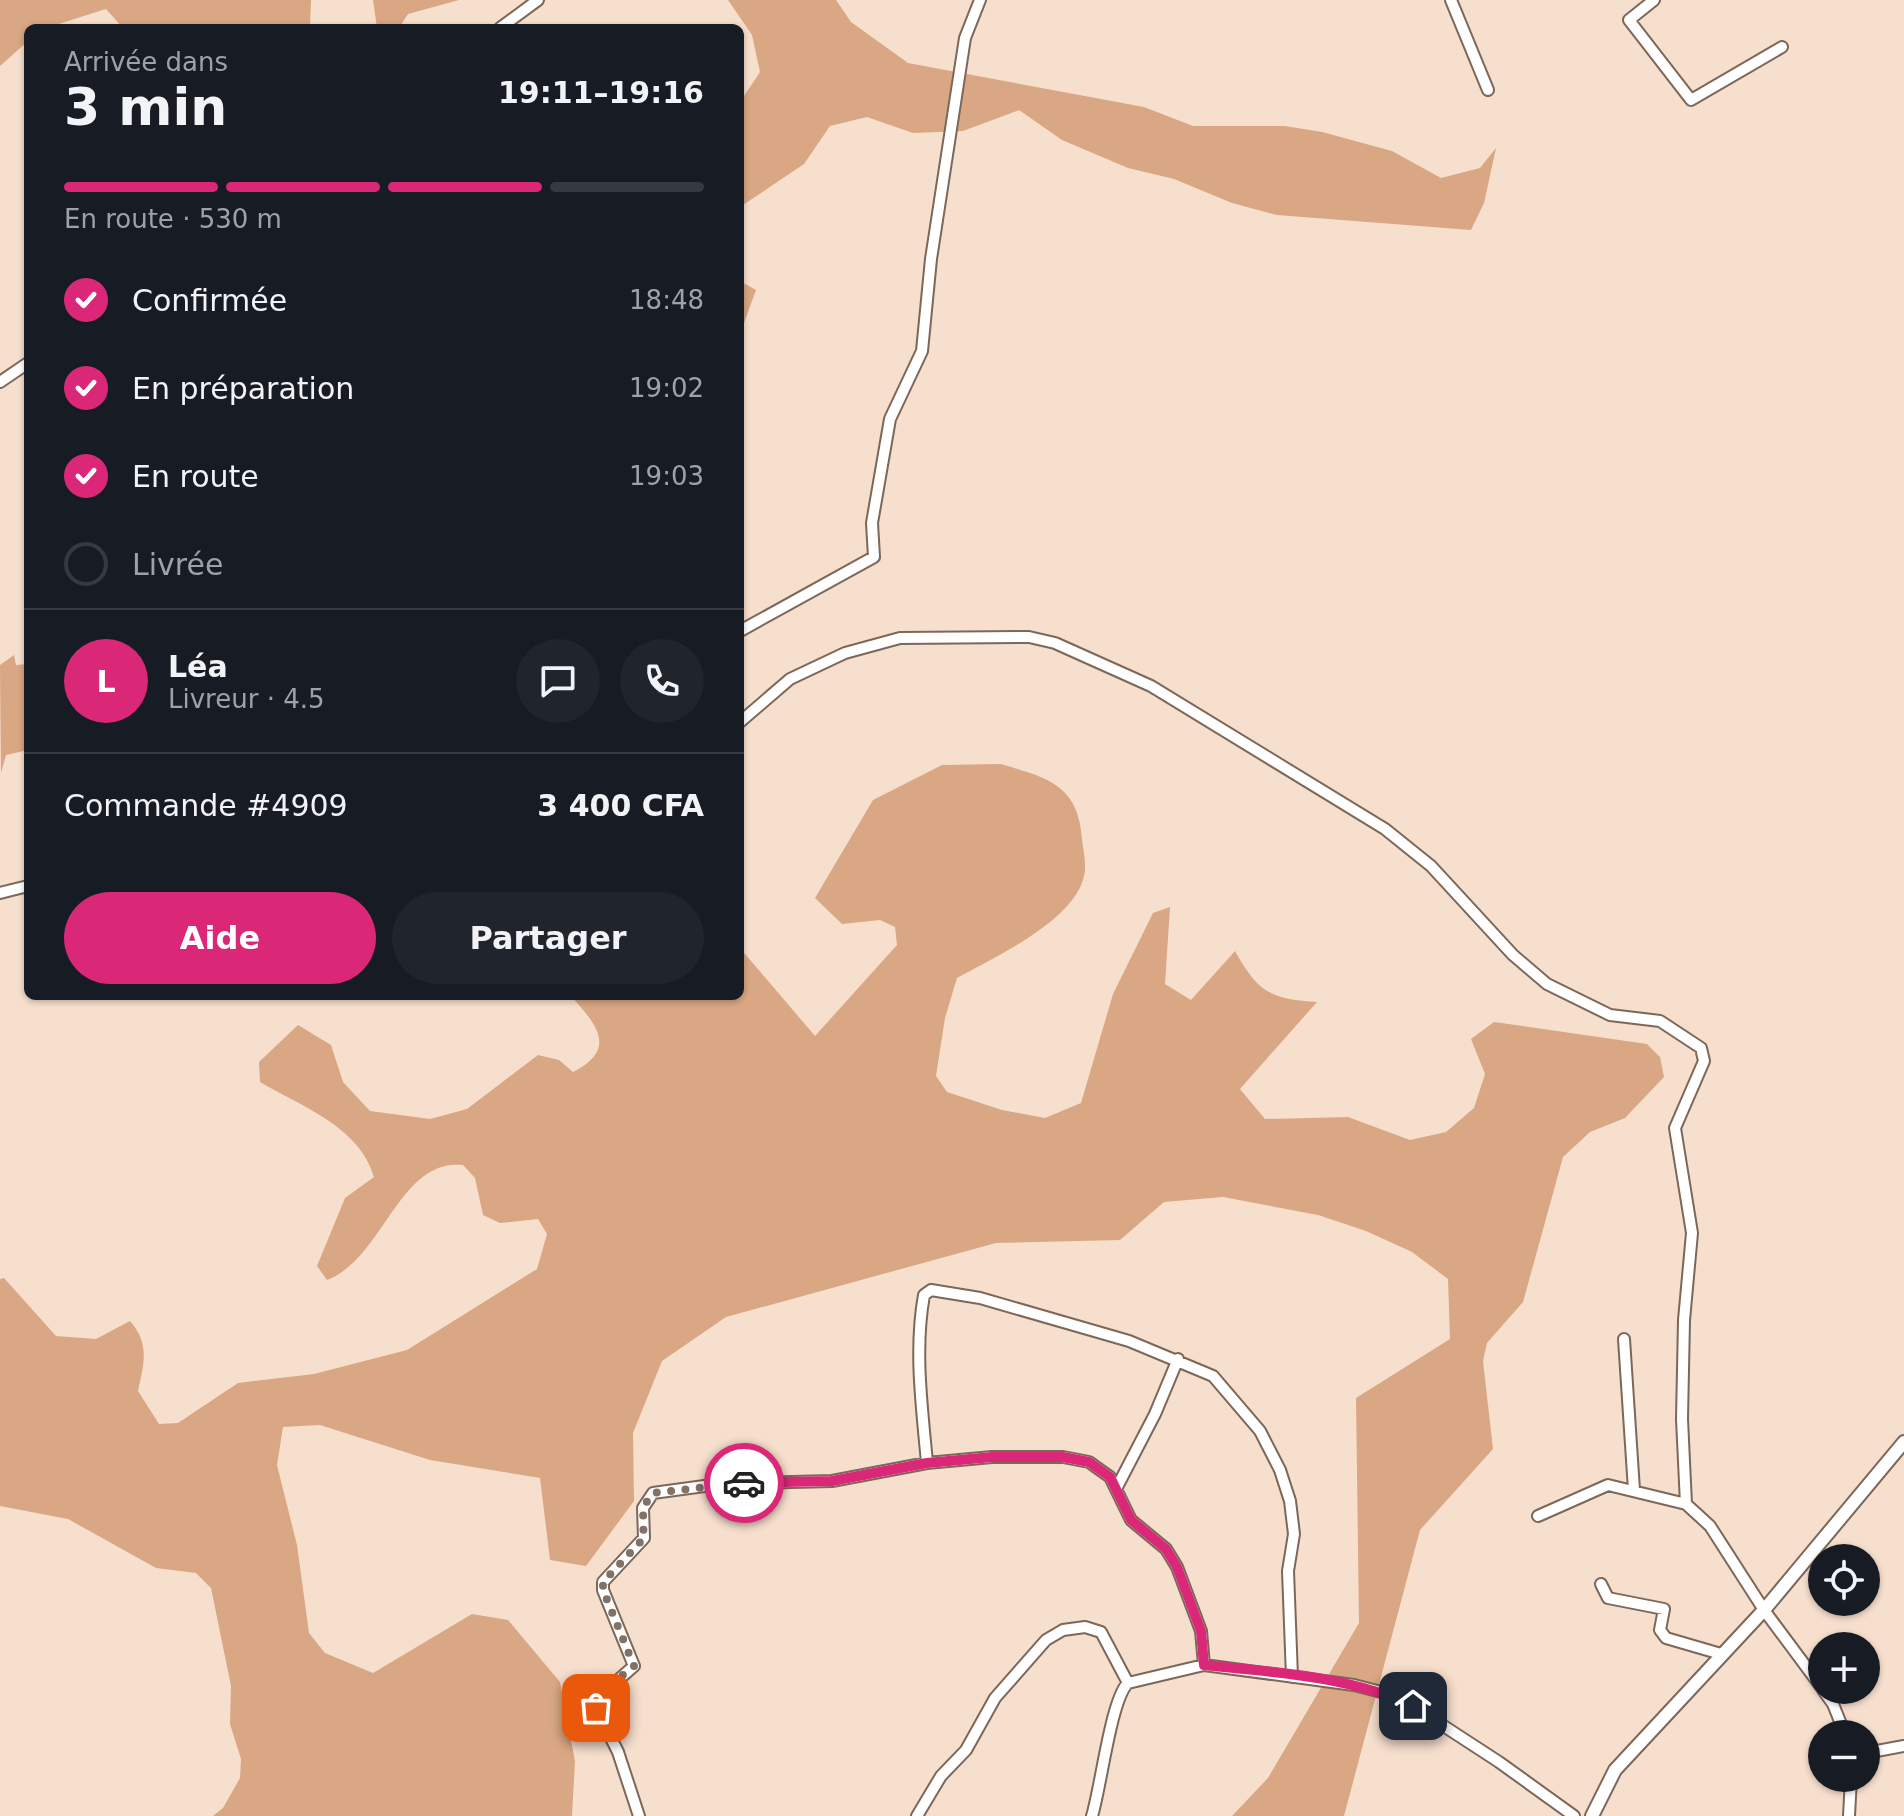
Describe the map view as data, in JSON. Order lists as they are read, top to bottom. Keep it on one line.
{"page":{"heading":["3 min","Arrivée dans","19:11–19:16"],"panel":["Léa","Livreur · 4.5","Commande #4909","3 400 CFA"],"bar":"En route · 530 m","list":[["Confirmée","18:48"],["En préparation","19:02"],["En route","19:03"],"Livrée"],"round":"L","buttons":["Aide","Partager"],"map_buttons":["+","−"]}}
